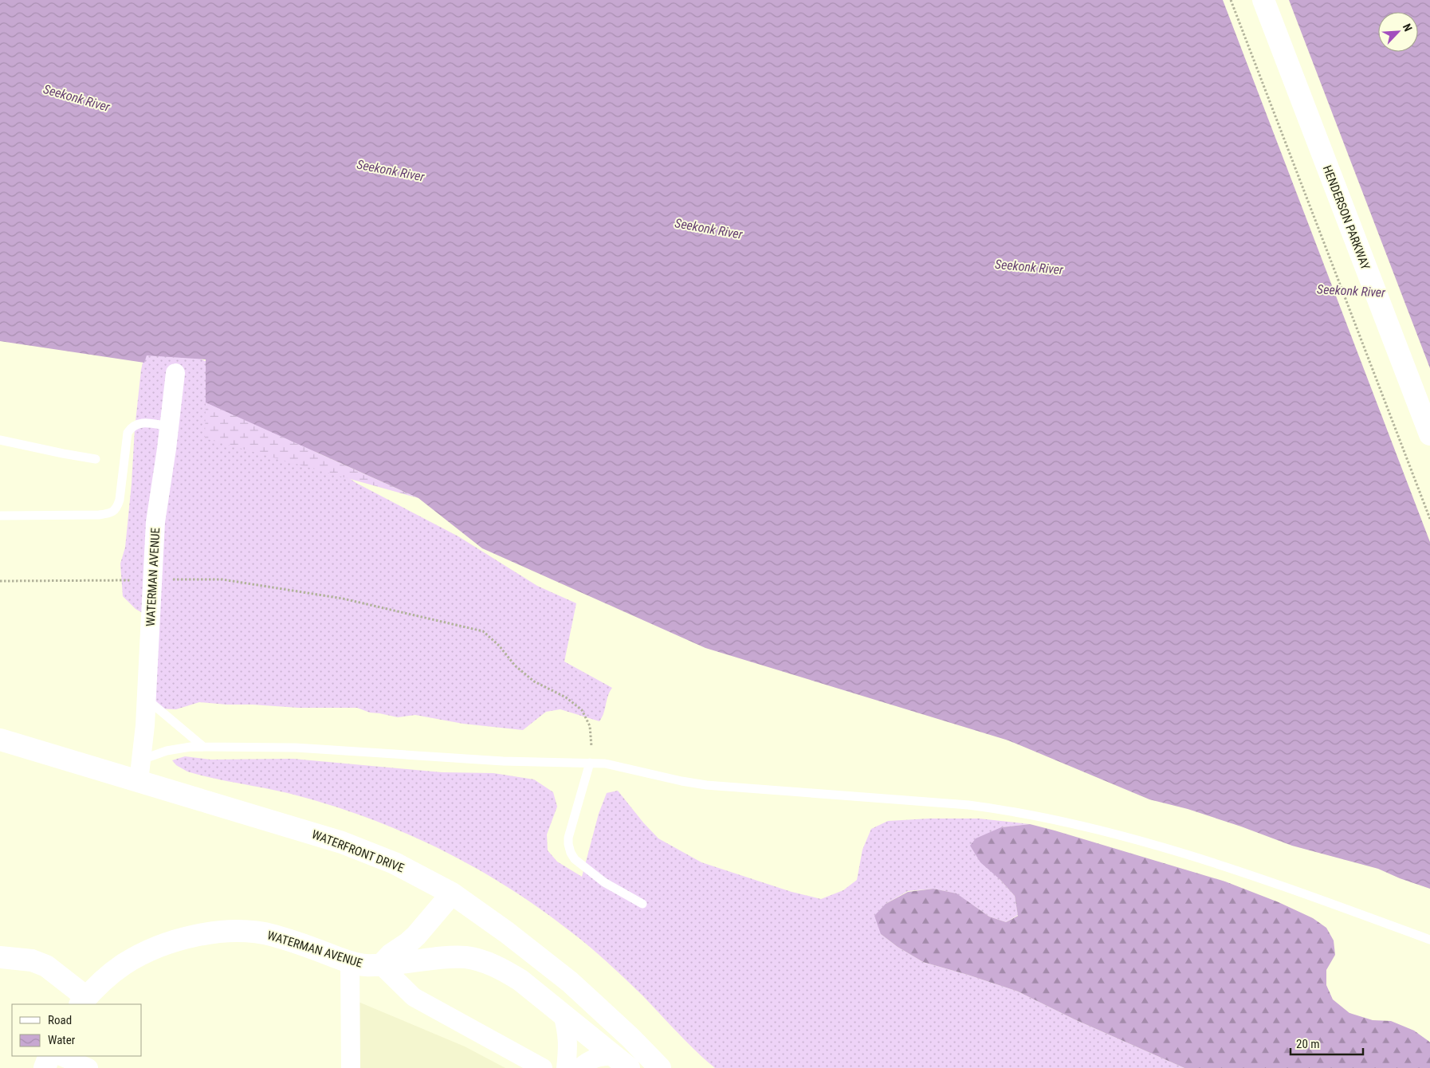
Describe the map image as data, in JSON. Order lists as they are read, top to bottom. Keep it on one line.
{"streets":{"main road":["HENDERSON PARKWAY","WATERMAN AVENUE","WATERFRONT DRIVE"]},"crossings":[["WATERMAN AVENUE","WATERFRONT DRIVE"]],"water":["Seekonk River"],"legend":["Road","Water"],"scale_bar":"20 m","north":"top right"}
